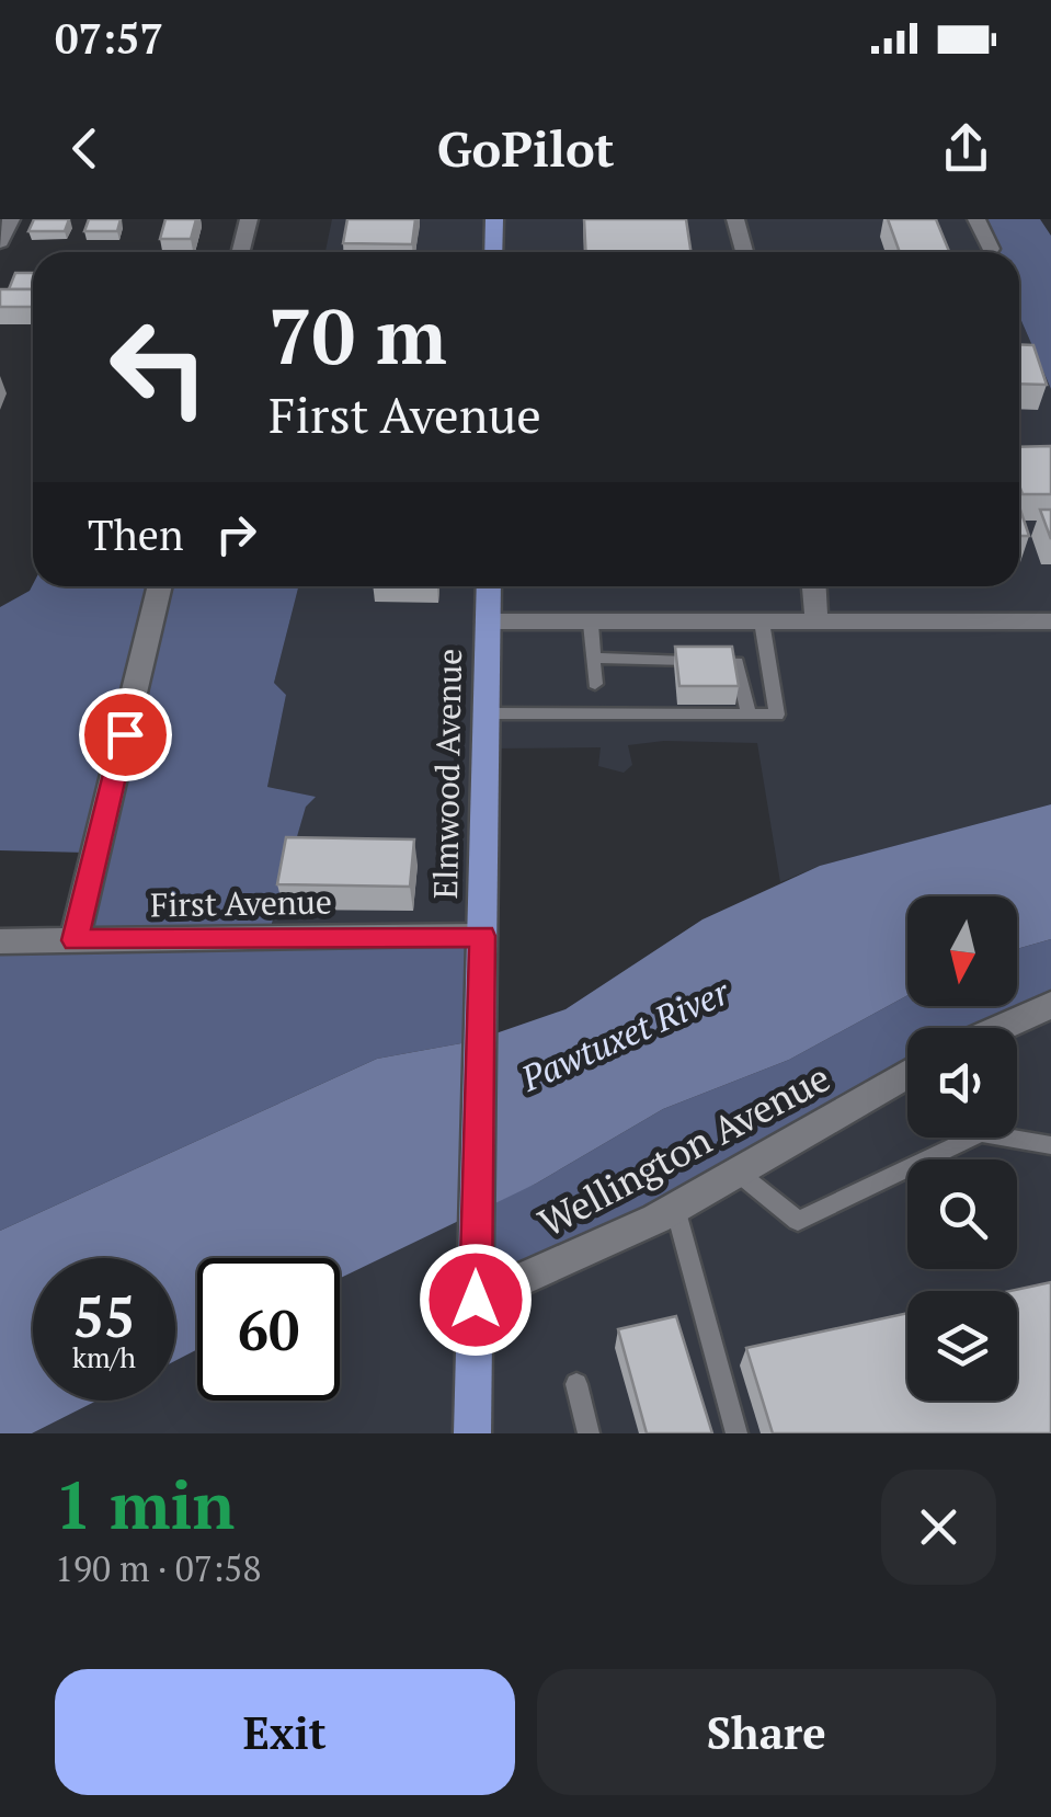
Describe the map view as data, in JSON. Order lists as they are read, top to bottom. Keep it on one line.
{"streets":{"main road":["Elmwood Avenue"],"street":["First Avenue","Wellington Avenue"]},"crossings":[["Elmwood Avenue","First Avenue"],["Elmwood Avenue","Wellington Avenue"]],"water":["Pawtuxet River"],"north":"bottom","page":{"status":"07:57","header":"GoPilot","turn":["70 m","First Avenue"],"then":"Then","speed":"55 km/h","limit":"60","heading":["1 min","190 m · 07:58"],"buttons":["Exit","Share"]}}
